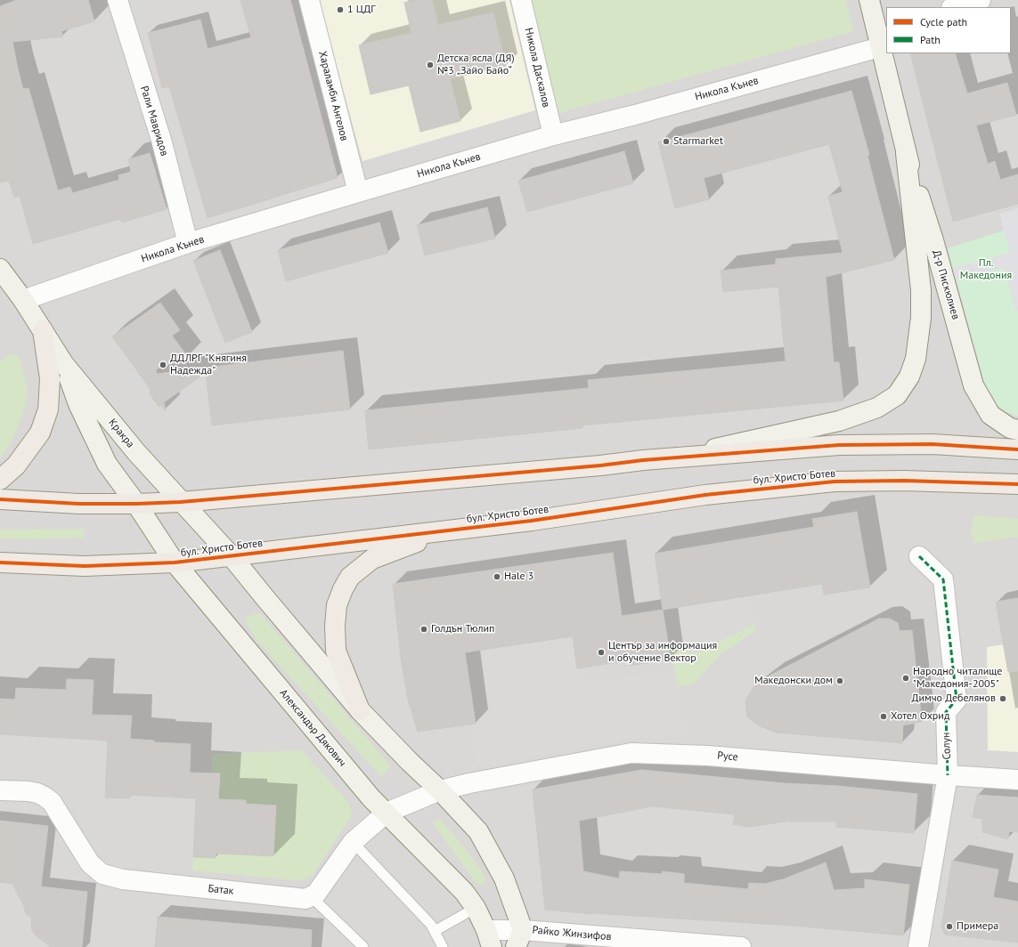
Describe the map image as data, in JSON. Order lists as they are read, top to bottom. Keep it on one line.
{"streets":{"main road":["бул. Христо Ботев"],"street":["Никола Даскалов","Никола Кънев","Хараламби Ангелов","Рали Мавридов","Д-р Пискюлиев","Кракра","Александър Дякович","Солун","Русе","Батак","Райко Жинзифов"]},"crossings":[["Никола Даскалов","Никола Кънев"],["Никола Кънев","Хараламби Ангелов"],["Никола Кънев","Рали Мавридов"],["Никола Кънев","Д-р Пискюлиев"],["Никола Кънев","Кракра"],["Кракра","Александър Дякович"],["бул. Христо Ботев","Александър Дякович"],["Александър Дякович","Райко Жинзифов"],["Солун","Русе"]],"parks":["Пл. Македония"],"places":["1 ЦДГ","Детска ясла (ДЯ) №3 „Зайо Байо“","Starmarket","ДДЛРГ \"Княгиня Надежда\"","Hale 3","Голдън Тюлип","Център за информация и обучение Вектор","Народно читалище \"Македония-2005\"","Македонски дом","Димчо Дебелянов","Хотел Охрид","Примера"],"legend":["Cycle path","Path"]}
